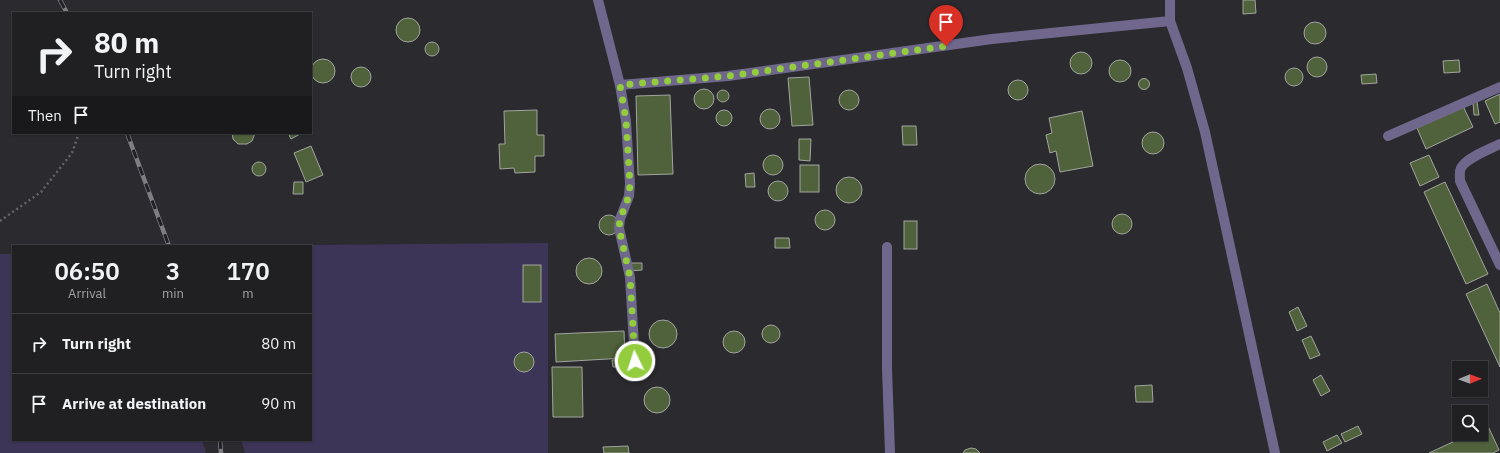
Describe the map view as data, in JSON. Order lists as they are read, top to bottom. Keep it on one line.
{"north":"right","page":{"turn":["80 m","Turn right"],"then":"Then","eta":["06:50","Arrival","3","min","170","m"],"list":[{"name":"Turn right","value":"80 m"},{"name":"Arrive at destination","value":"90 m"}]}}
